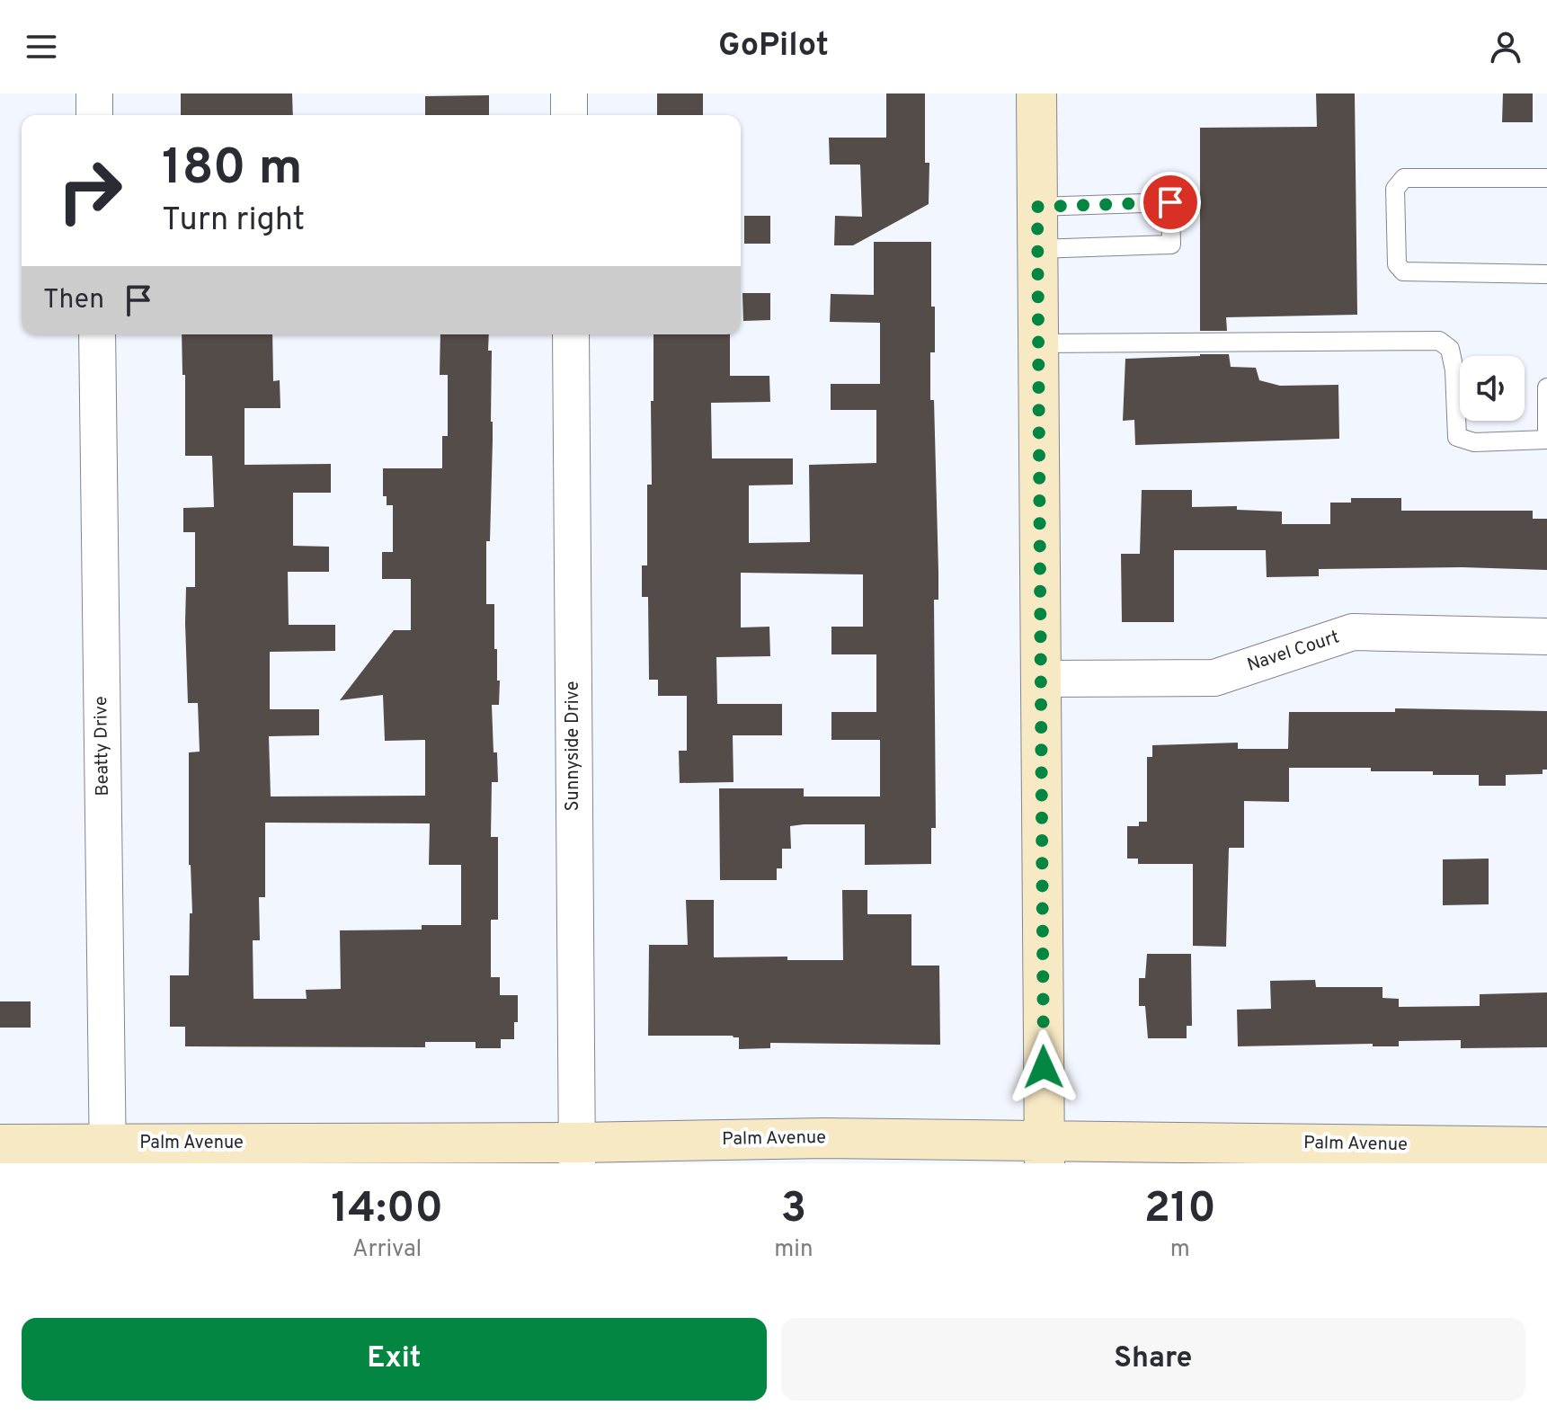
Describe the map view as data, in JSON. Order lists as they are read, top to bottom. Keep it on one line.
{"streets":{"street":["Navel Court","Beatty Drive","Sunnyside Drive","Palm Avenue"]},"crossings":[["Beatty Drive","Palm Avenue"],["Sunnyside Drive","Palm Avenue"]],"page":{"header":"GoPilot","turn":["180 m","Turn right"],"then":"Then","eta":["14:00","Arrival","3","min","210","m"],"buttons":["Exit","Share"]}}
